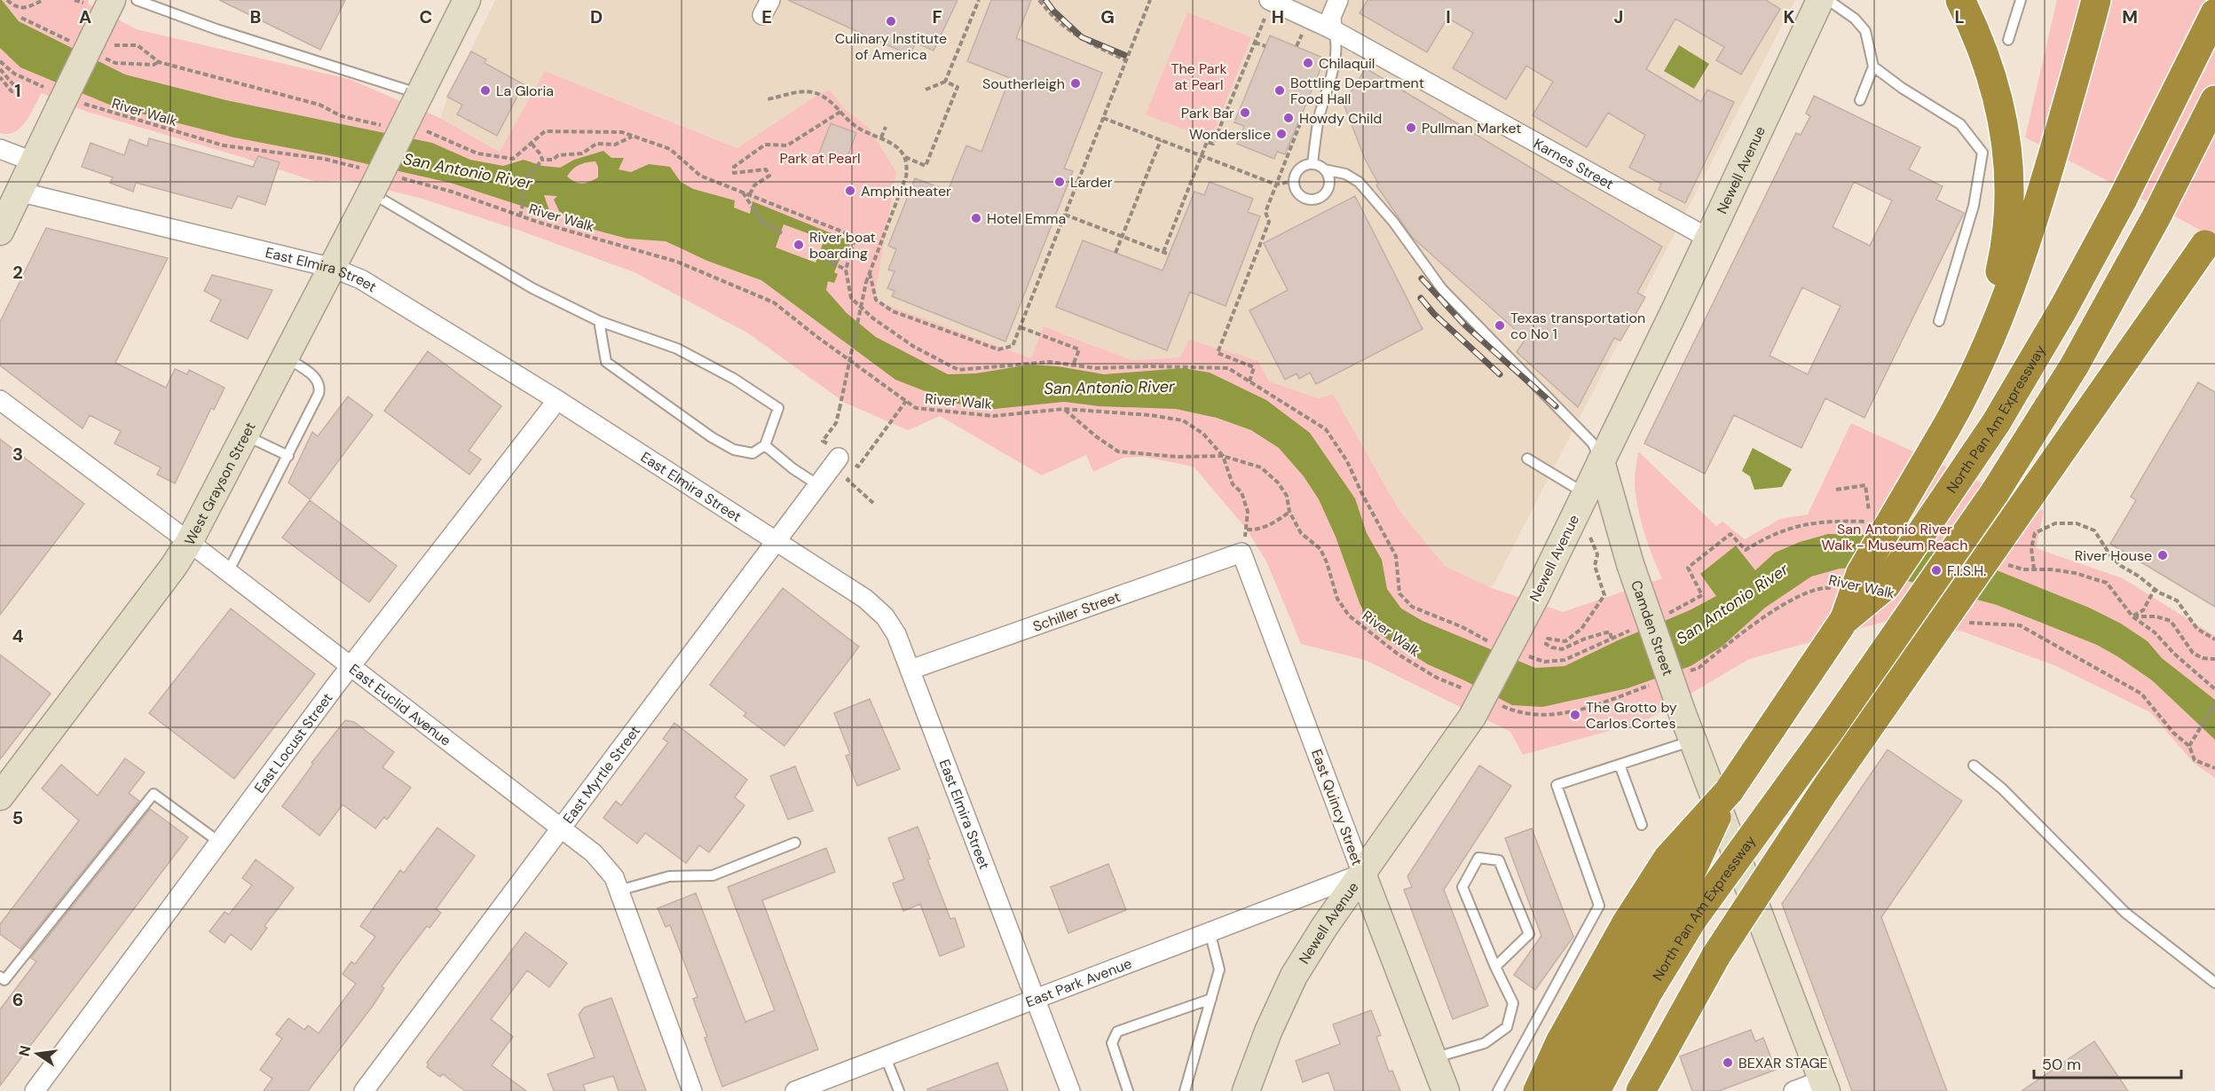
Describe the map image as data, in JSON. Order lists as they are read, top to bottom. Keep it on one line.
{"streets":{"highway":["North Pan Am Expressway"],"street":["Karnes Street","Newell Avenue","East Elmira Street","West Grayson Street","Schiller Street","Camden Street","East Euclid Avenue","East Locust Street","East Myrtle Street","East Quincy Street","East Park Avenue"],"path":["River Walk"]},"crossings":[["River Walk","West Grayson Street"],["Karnes Street","Newell Avenue"],["Newell Avenue","Camden Street"],["Newell Avenue","East Quincy Street"],["Newell Avenue","East Park Avenue"],["East Elmira Street","West Grayson Street"],["East Elmira Street","Schiller Street"],["East Elmira Street","East Locust Street"],["East Elmira Street","East Myrtle Street"],["East Elmira Street","East Park Avenue"],["West Grayson Street","East Euclid Avenue"],["Schiller Street","East Quincy Street"],["East Euclid Avenue","East Locust Street"],["East Euclid Avenue","East Myrtle Street"],["East Quincy Street","East Park Avenue"]],"water":["San Antonio River"],"parks":["The Park at Pearl","Park at Pearl","San Antonio River Walk - Museum Reach"],"places":["Culinary Institute of America","Chilaquil","Southerleigh","La Gloria","Bottling Department Food Hall","Park Bar","Howdy Child","Pullman Market","Wonderslice","Larder","Amphitheater","Hotel Emma","River boat boarding","Texas transportation co No 1","River House","F.I.S.H.","The Grotto by Carlos Cortes","BEXAR STAGE"],"scale_bar":"50 m","north":"left","grid":{"columns":["A","B","C","D","E","F","G","H","I","J","K","L","M"],"rows":["1","2","3","4","5","6"]}}
